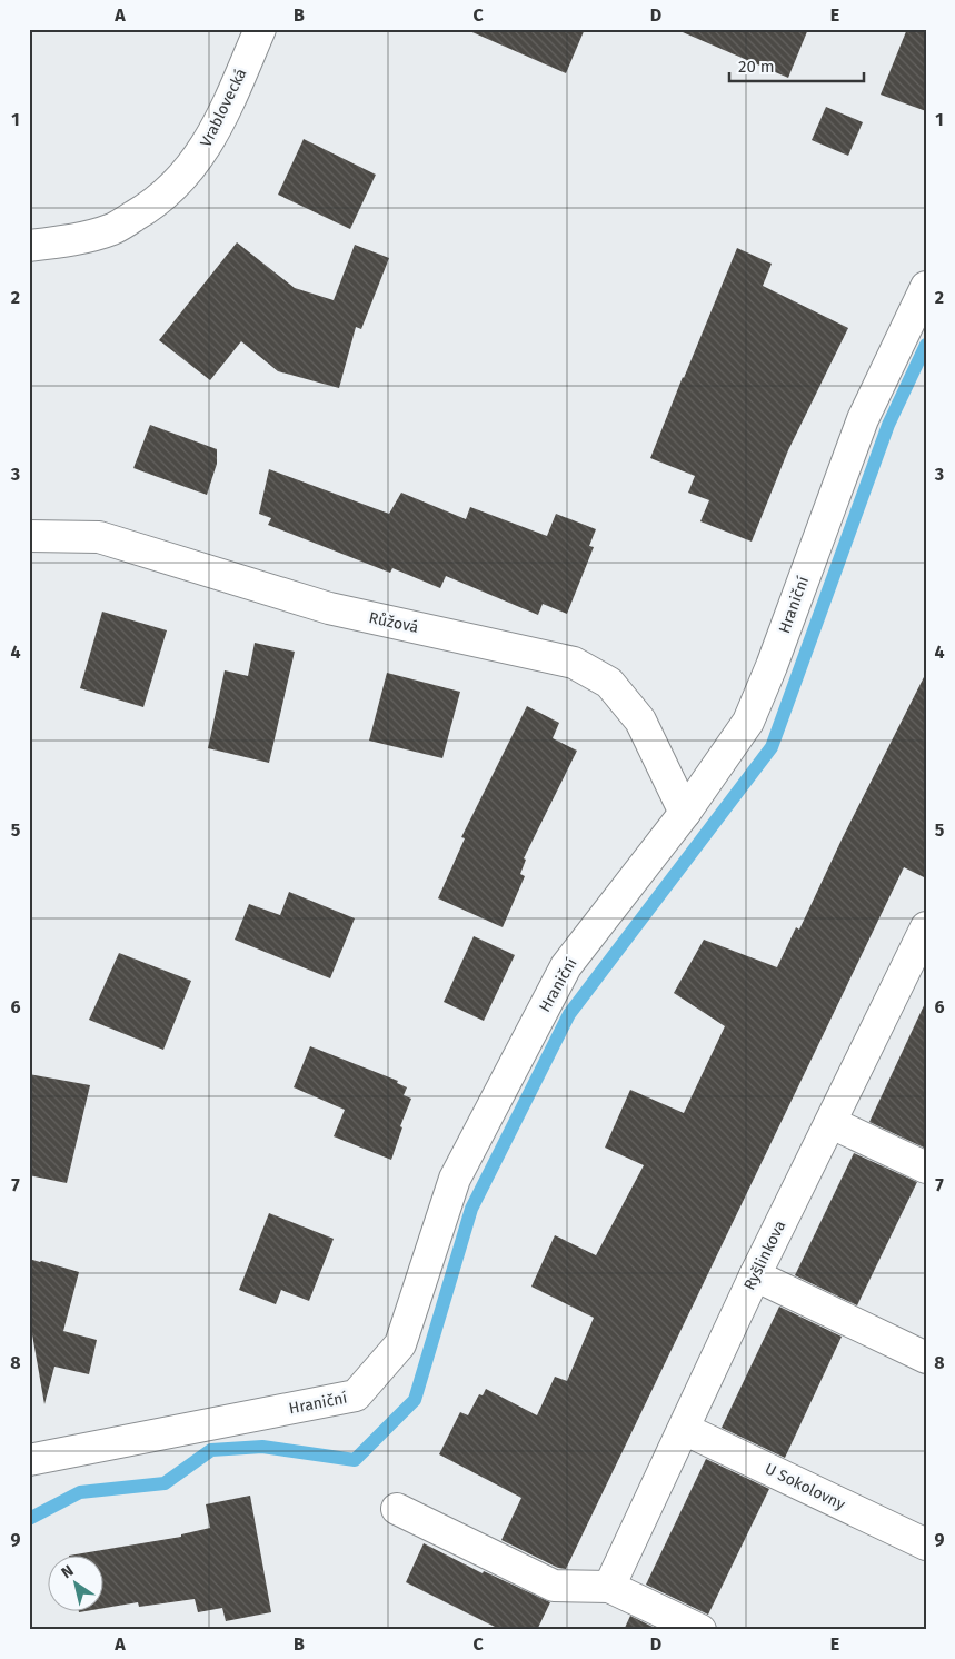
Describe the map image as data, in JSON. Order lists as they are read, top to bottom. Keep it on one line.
{"streets":{"street":["Vrablovecká","Hraniční","Růžová","Ryšlinkova","U Sokolovny"]},"crossings":[["Hraniční","Růžová"],["Ryšlinkova","U Sokolovny"]],"scale_bar":"20 m","north":"top left","grid":{"columns":["A","B","C","D","E"],"rows":["1","2","3","4","5","6","7","8","9"]}}
